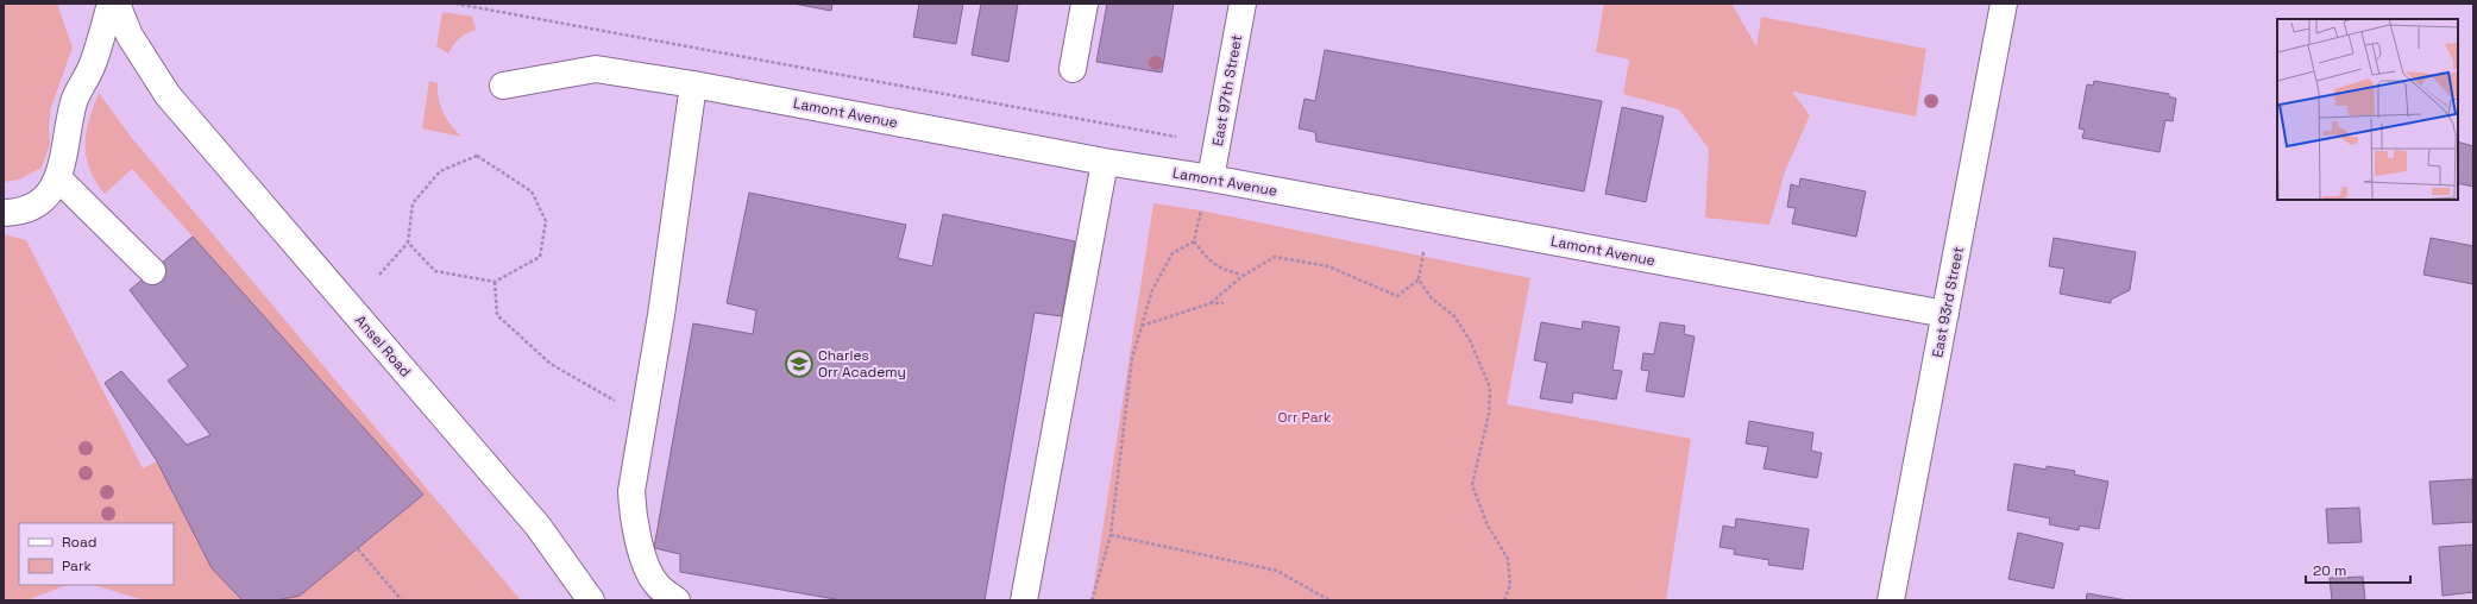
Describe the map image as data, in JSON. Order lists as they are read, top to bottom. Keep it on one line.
{"streets":{"street":["East 97th Street","Lamont Avenue","East 93rd Street","Ansel Road"]},"crossings":[["East 97th Street","Lamont Avenue"],["Lamont Avenue","East 93rd Street"]],"parks":["Orr Park"],"places":{"school or university":["Charles Orr Academy"]},"legend":["Road","Park"],"scale_bar":"20 m"}
